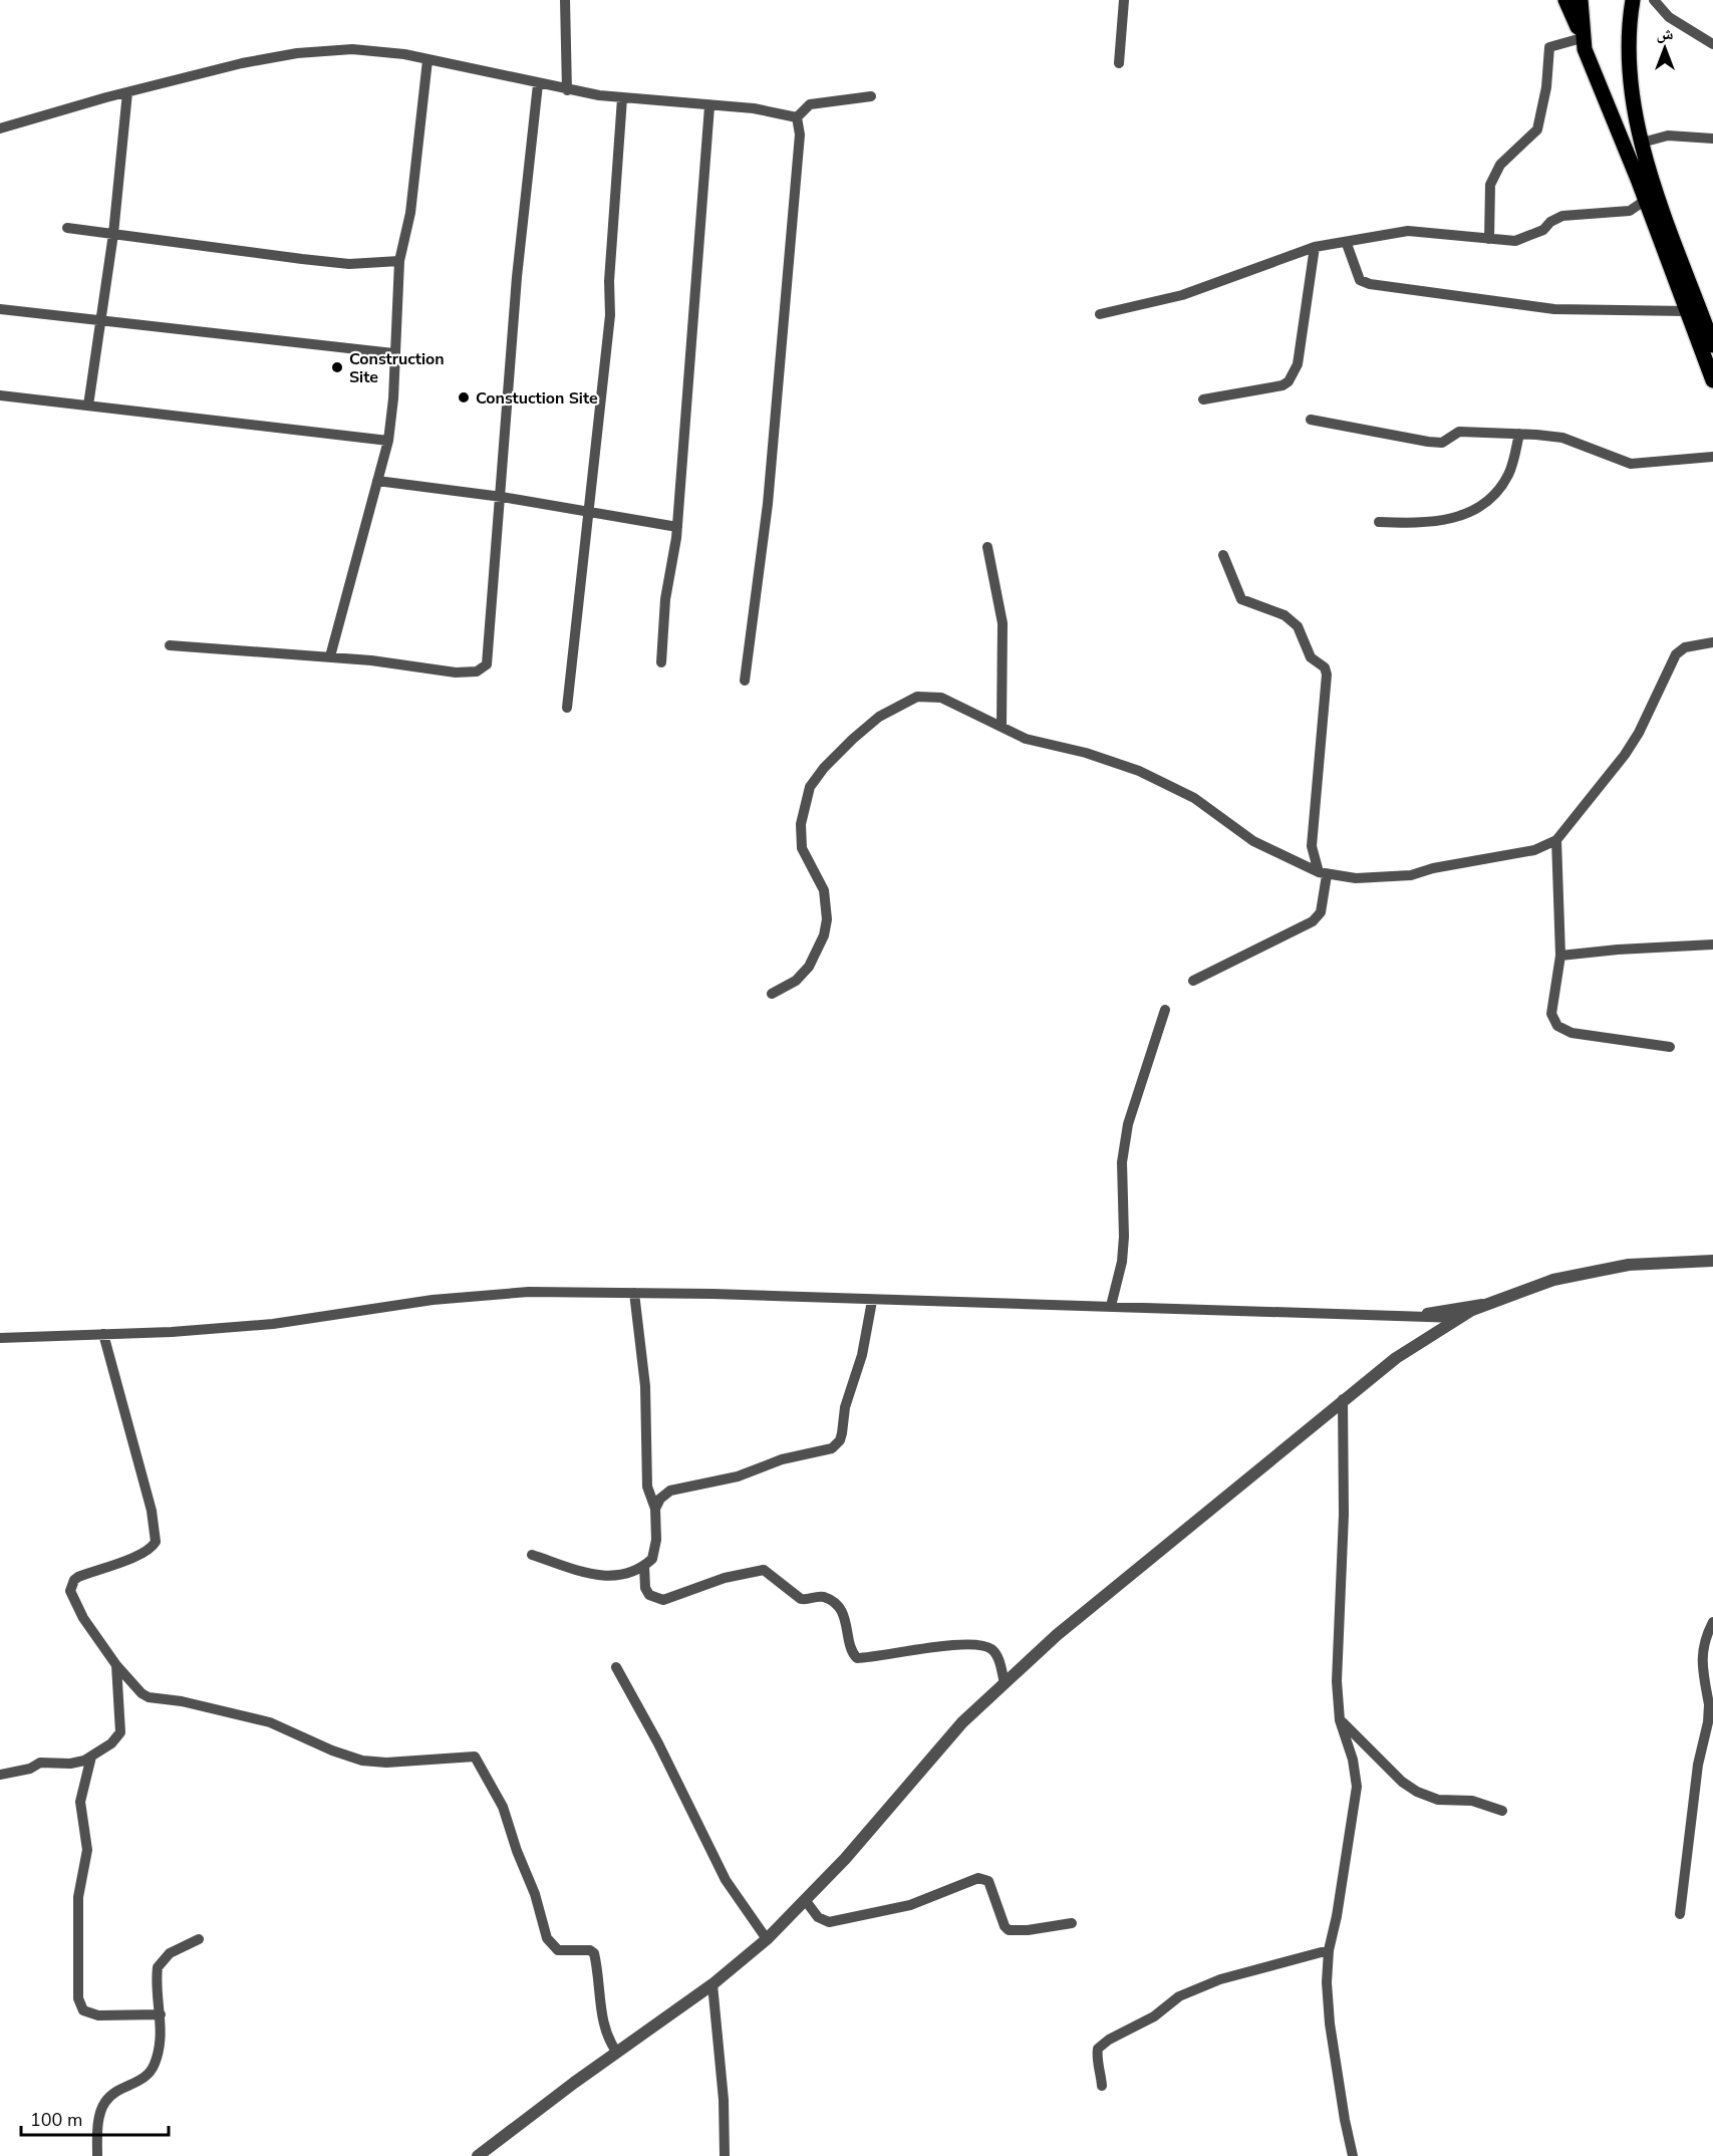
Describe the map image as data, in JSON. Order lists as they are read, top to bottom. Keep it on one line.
{"places":["Construction Site","Constuction Site"],"scale_bar":"100 m","north":"top"}
